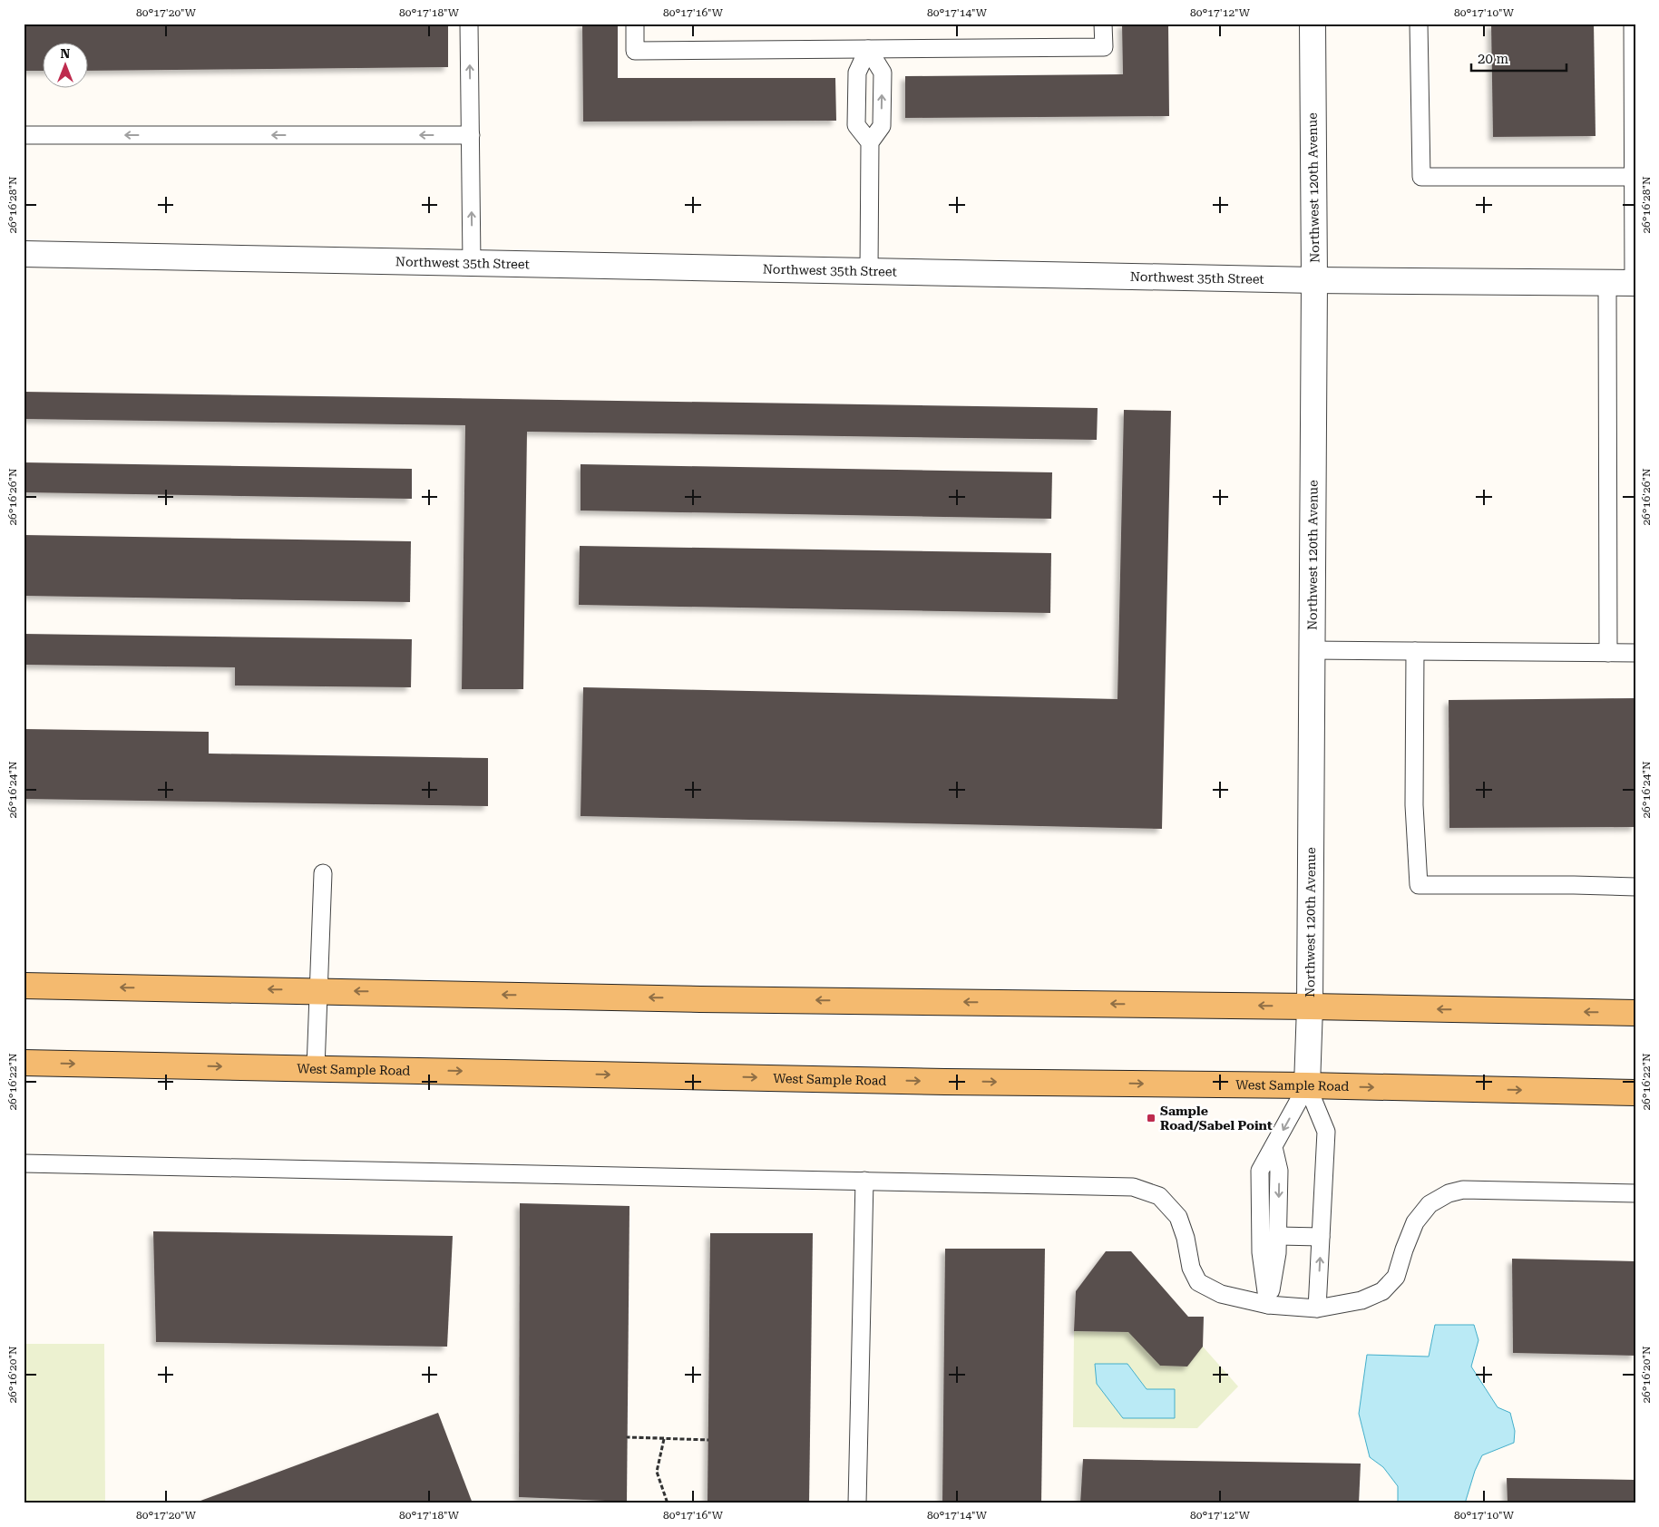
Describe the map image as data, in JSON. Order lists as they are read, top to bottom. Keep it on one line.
{"streets":{"main road":["West Sample Road"],"street":["Northwest 120th Avenue","Northwest 35th Street"]},"crossings":[["Northwest 120th Avenue","Northwest 35th Street"],["Northwest 120th Avenue","West Sample Road"]],"places":{"transit":["Sample Road/Sabel Point"]},"scale_bar":"20 m","north":"top","coordinates":["80°17'20\"W","80°17'18\"W","80°17'16\"W","80°17'14\"W","80°17'12\"W","80°17'10\"W","26°16'28\"N","26°16'26\"N","26°16'24\"N","26°16'22\"N","26°16'20\"N"]}
